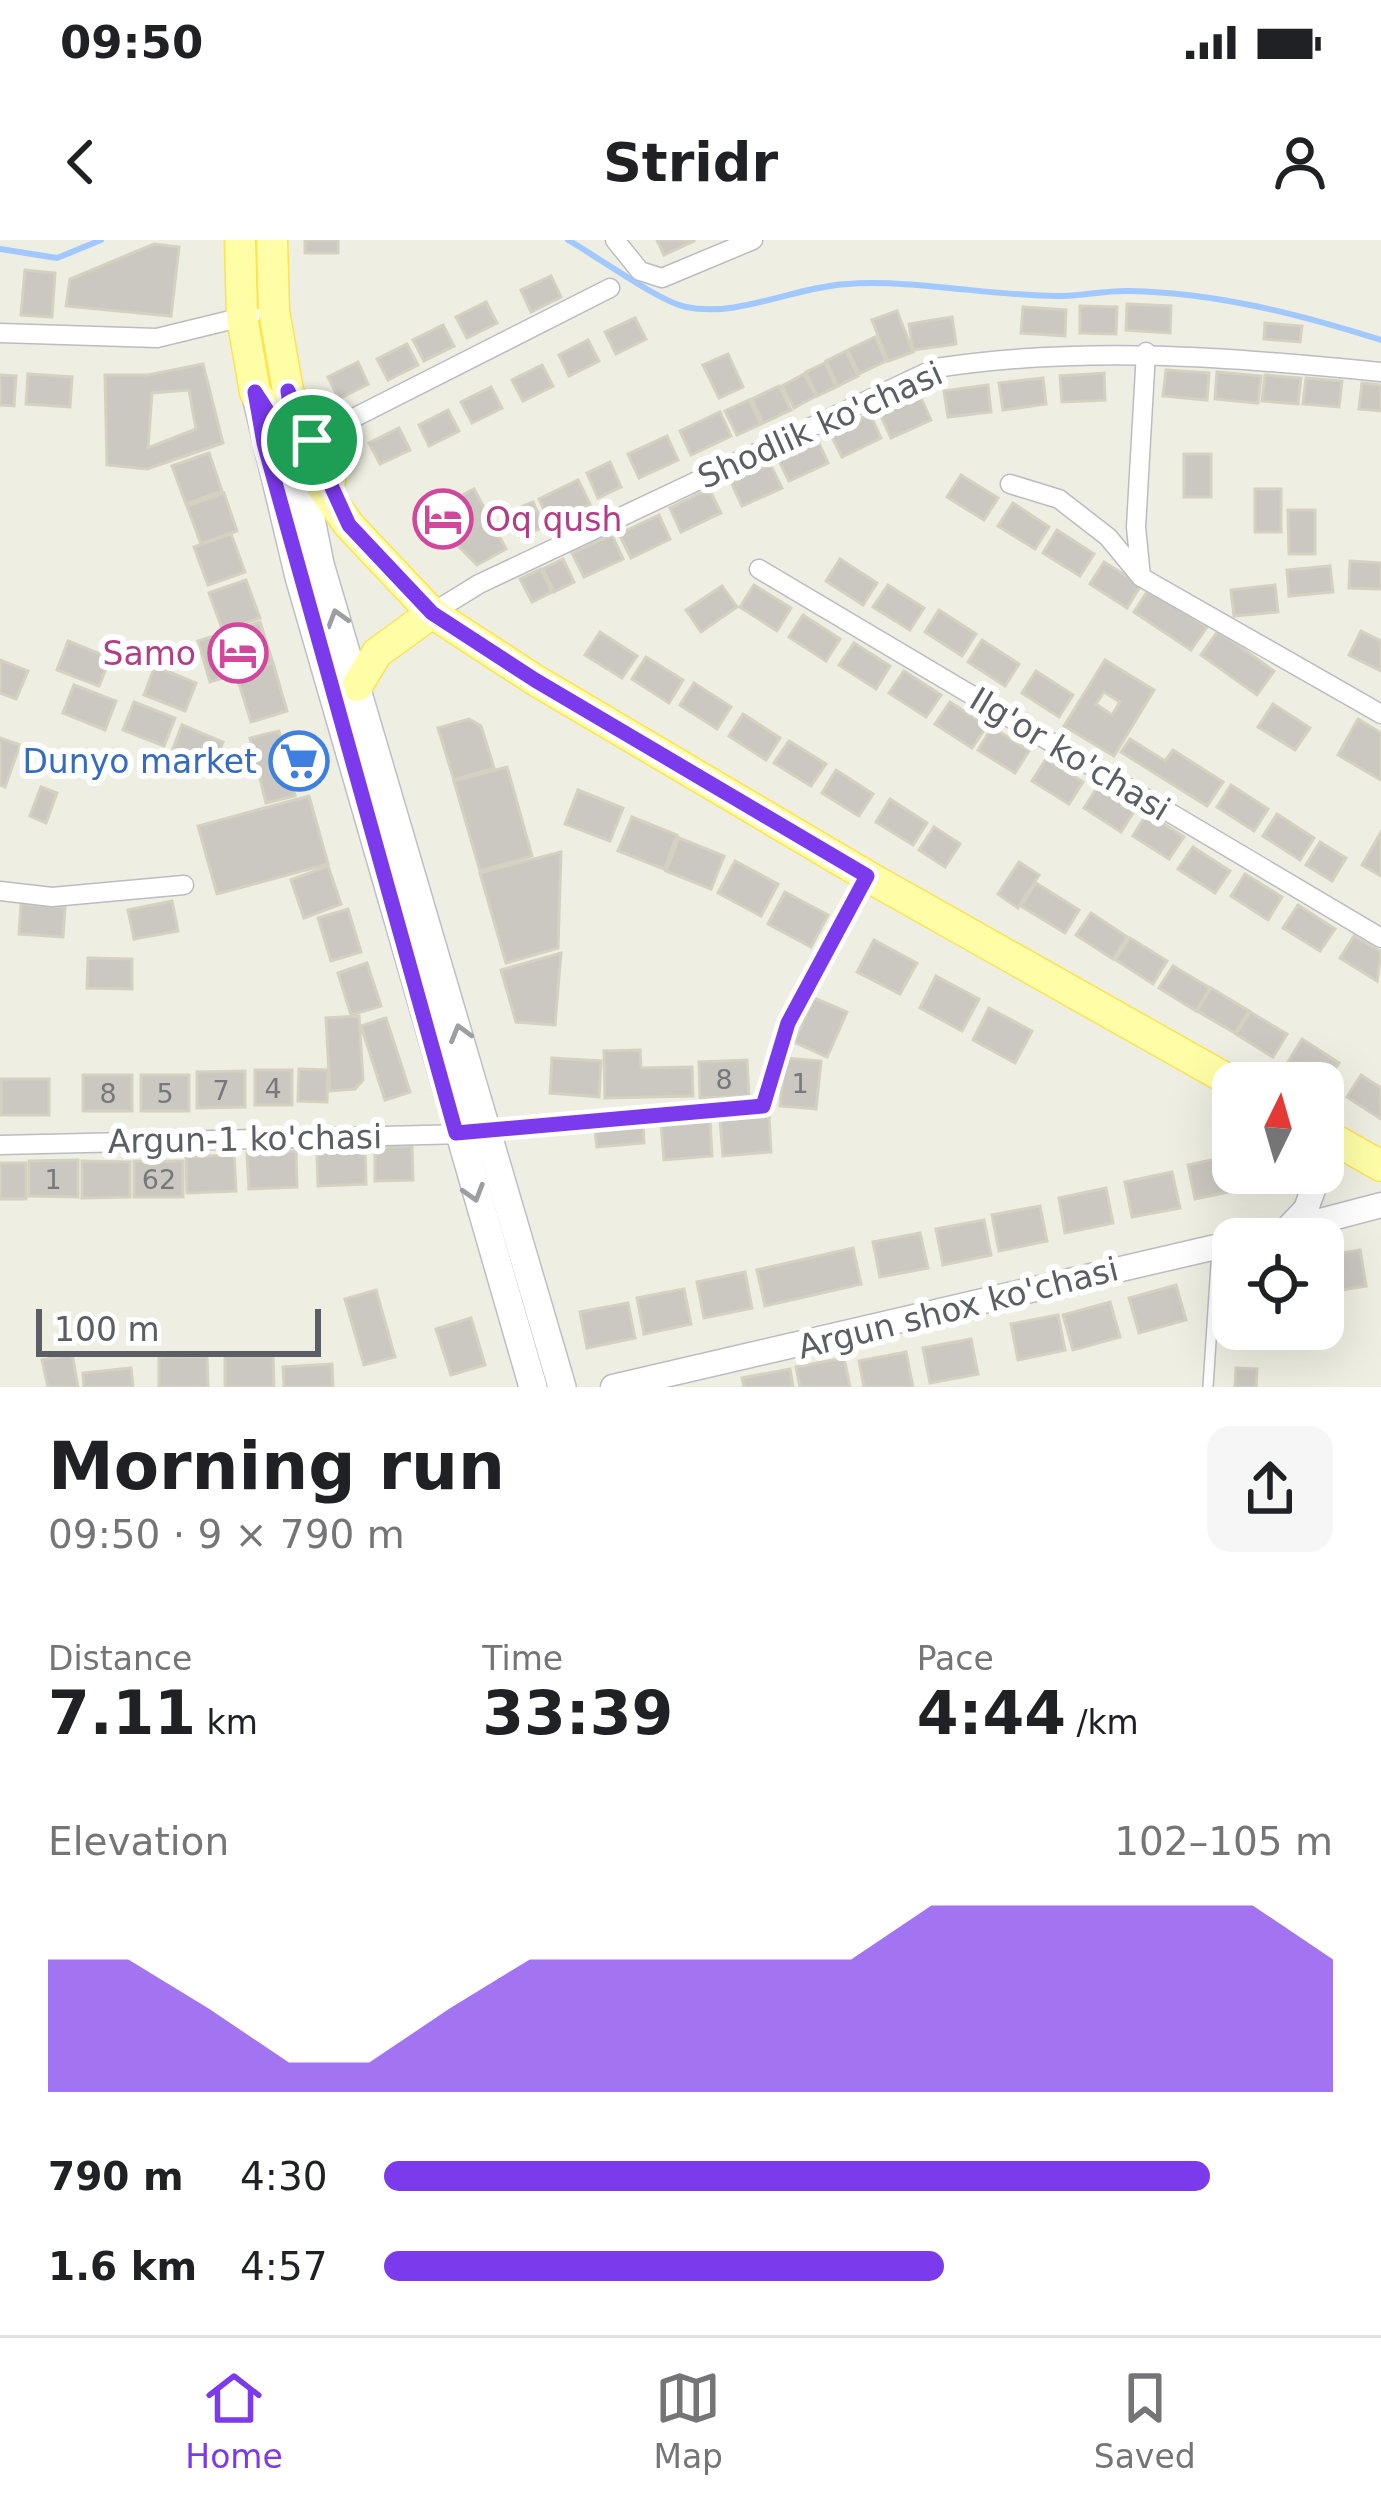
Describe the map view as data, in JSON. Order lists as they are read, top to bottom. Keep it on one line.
{"streets":{"street":["Shodlik ko'chasi","Ilg'or ko'chasi","Argun-1 ko'chasi","Argun shox ko'chasi"]},"places":{"hotel":["Oq qush","Samo"],"supermarket":["Dunyo market"]},"house_numbers":["8","1","4","7","8","5","1","62"],"scale_bar":"100 m","north":"top","page":{"status":"09:50","header":"Stridr","scale":"100 m","heading":["Morning run","09:50 · 9 × 790 m"],"stats":[["Distance","7.11 km"],["Time","33:39"],["Pace","4:44 /km"]],"chart":["Elevation","102–105 m"],"list":[{"name":"790 m","note":"4:30"},{"name":"1.6 km","note":"4:57"}],"tabs":["Home","Map","Saved"]}}
